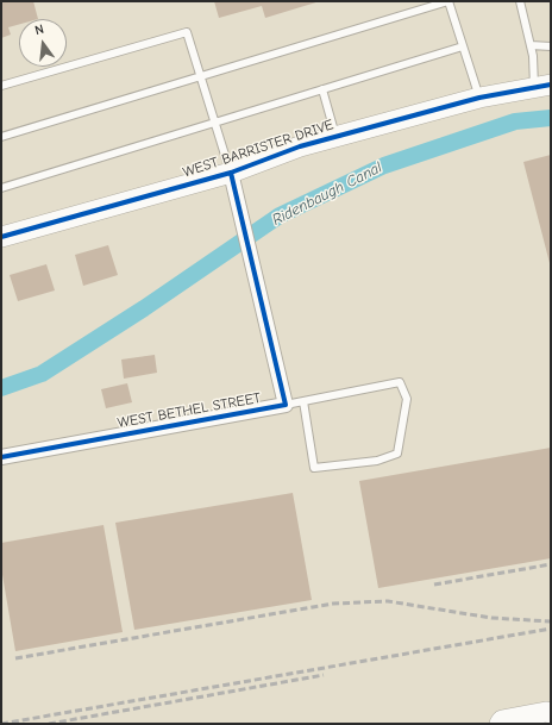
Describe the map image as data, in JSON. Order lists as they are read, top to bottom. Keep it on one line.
{"streets":{"street":["WEST BARRISTER DRIVE","WEST BETHEL STREET"]},"water":["Ridenbaugh Canal"],"north":"top"}
